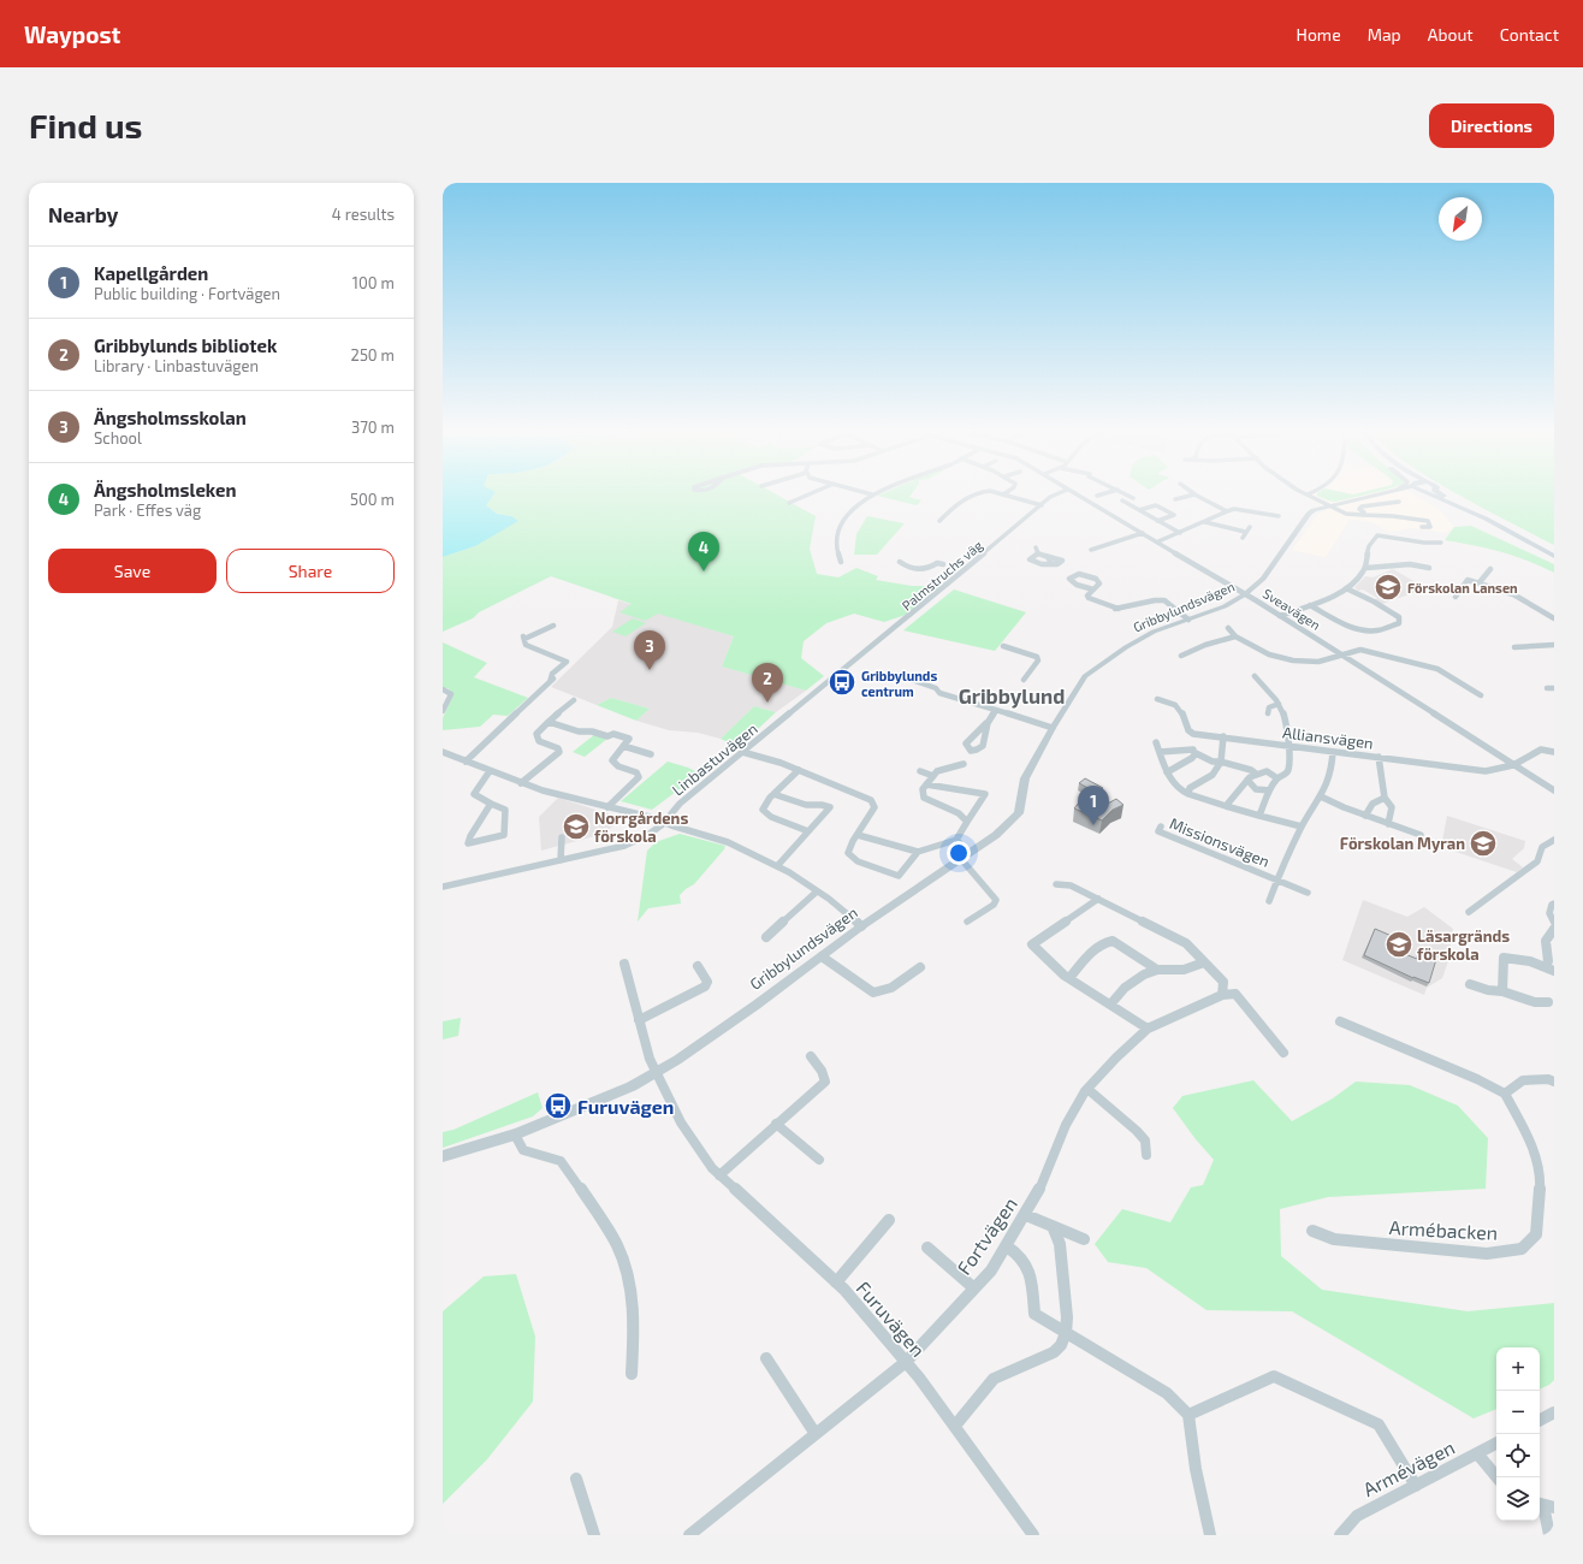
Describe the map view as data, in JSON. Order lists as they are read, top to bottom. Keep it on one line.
{"streets":{"street":["Palmstruchs väg","Gribbylundsvägen","Sveavägen","Alliansvägen","Linbastuvägen","Missionsvägen","Armébacken","Fortvägen","Furuvägen","Armévägen"]},"crossings":[["Palmstruchs väg","Linbastuvägen"],["Gribbylundsvägen","Sveavägen"],["Gribbylundsvägen","Furuvägen"],["Sveavägen","Alliansvägen"],["Alliansvägen","Missionsvägen"],["Fortvägen","Furuvägen"]],"districts":["Gribbylund"],"places":{"school or university":["Förskolan Lansen","Norrgårdens förskola","Förskolan Myran","Läsargränds förskola"],"bus stop":["Gribbylunds centrum","Furuvägen"]},"north":"bottom left","page":{"header":"Waypost","nav":["Home","Map","About","Contact"],"buttons":["Directions",["Save","Share"]],"title":"Find us","heading":["Nearby","4 results"],"list":[{"mark":"1","name":"Kapellgården","note":"Public building · Fortvägen","value":"100 m"},{"mark":"2","name":"Gribbylunds bibliotek","note":"Library · Linbastuvägen","value":"250 m"},{"mark":"3","name":"Ängsholmsskolan","note":"School","value":"370 m"},{"mark":"4","name":"Ängsholmsleken","note":"Park · Effes väg","value":"500 m"}],"pins":["4","3","2","1"],"map_buttons":["+","−"]}}
